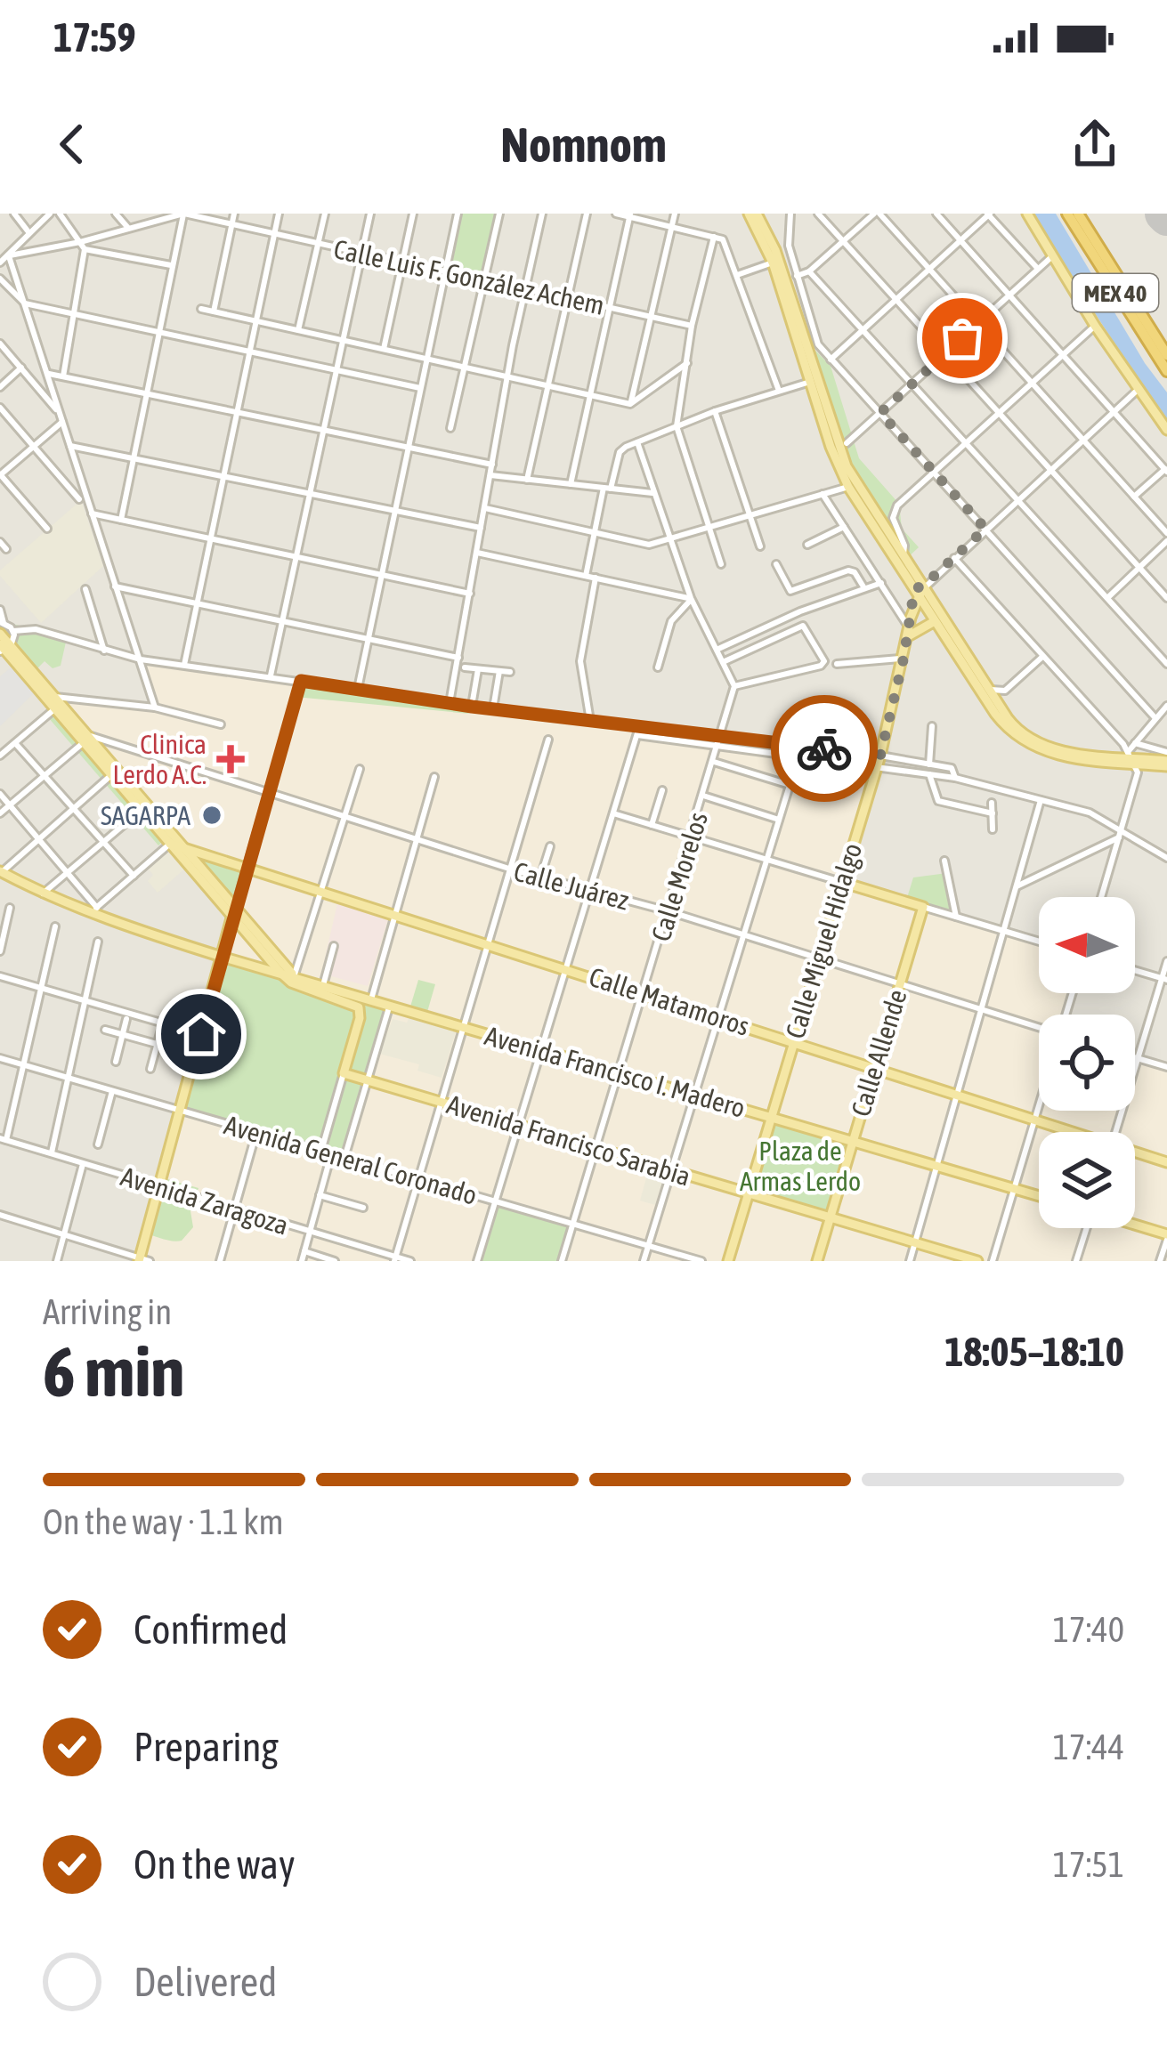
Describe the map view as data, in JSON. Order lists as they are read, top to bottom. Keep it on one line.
{"streets":{"highway":["MEX 40"],"main road":["Calle Miguel Hidalgo","Calle Matamoros","Calle Allende","Avenida Francisco I. Madero","Avenida Francisco Sarabia"],"street":["Calle Luis F. González Achem","Calle Morelos","Calle Juárez","Avenida General Coronado","Avenida Zaragoza"]},"crossings":[["Calle Morelos","Calle Juárez"],["Calle Morelos","Calle Matamoros"],["Calle Morelos","Avenida Francisco I. Madero"],["Calle Morelos","Avenida Francisco Sarabia"],["Calle Morelos","Avenida General Coronado"],["Calle Juárez","Calle Miguel Hidalgo"],["Calle Juárez","Calle Allende"],["Calle Miguel Hidalgo","Calle Matamoros"],["Calle Miguel Hidalgo","Avenida Francisco I. Madero"],["Calle Miguel Hidalgo","Avenida Francisco Sarabia"],["Calle Matamoros","Calle Allende"],["Calle Allende","Avenida Francisco I. Madero"],["Calle Allende","Avenida Francisco Sarabia"]],"parks":["Plaza de Armas Lerdo"],"places":{"health":["Clinica Lerdo A.C."],"other":["SAGARPA"]},"north":"left","page":{"status":"17:59","header":"Nomnom","heading":["6 min","Arriving in","18:05–18:10"],"bar":"On the way · 1.1 km","list":[["Confirmed","17:40"],["Preparing","17:44"],["On the way","17:51"],"Delivered"]}}
